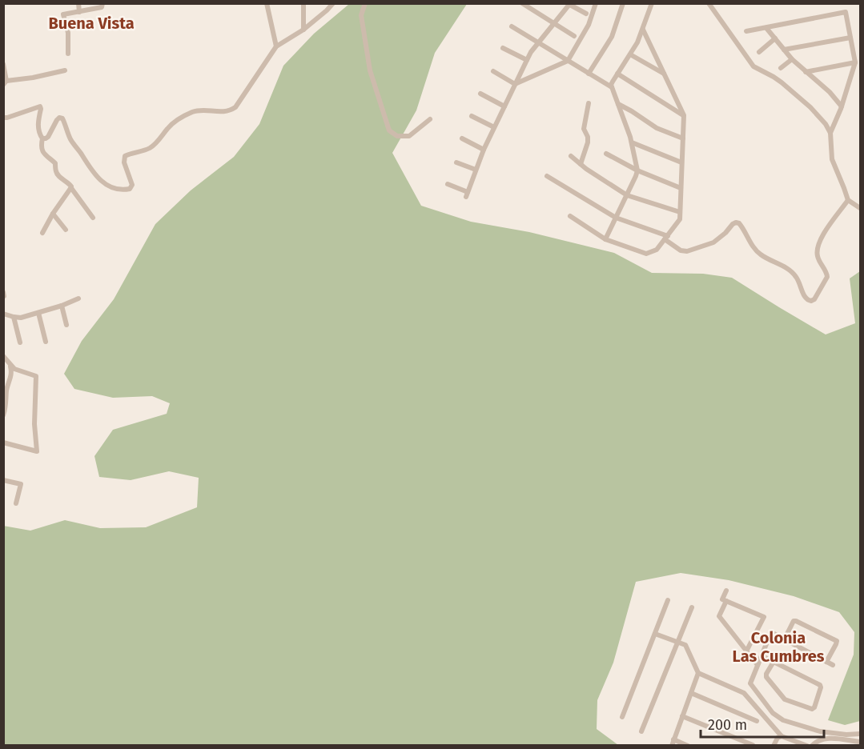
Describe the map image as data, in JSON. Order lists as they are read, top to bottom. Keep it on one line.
{"districts":["Buena Vista","Colonia Las Cumbres"],"scale_bar":"200 m"}
